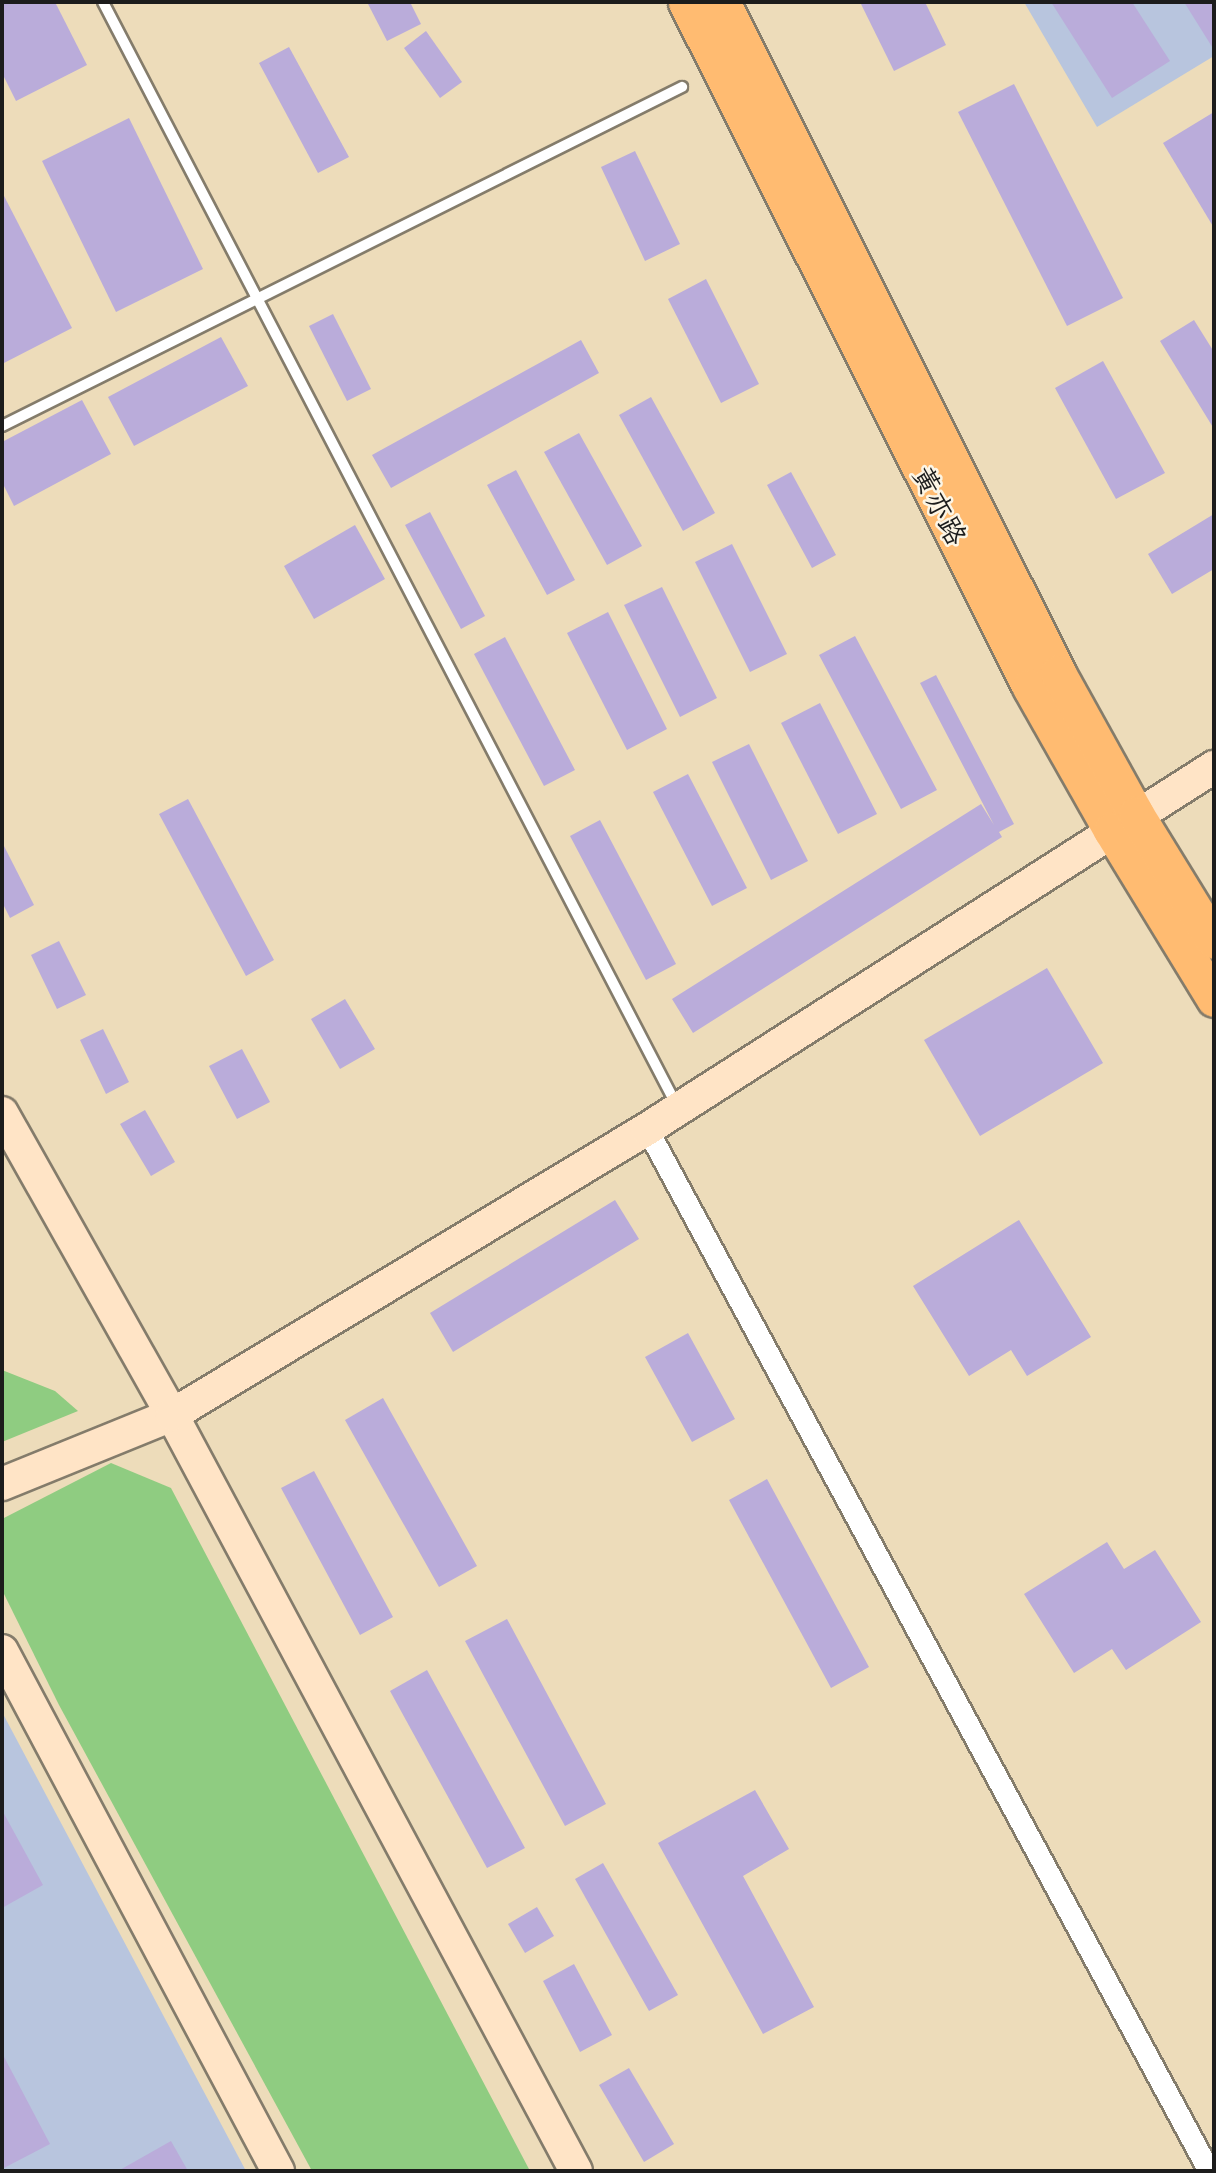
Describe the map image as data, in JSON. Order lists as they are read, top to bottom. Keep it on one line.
{"streets":{"main road":["黄亦路"]}}
